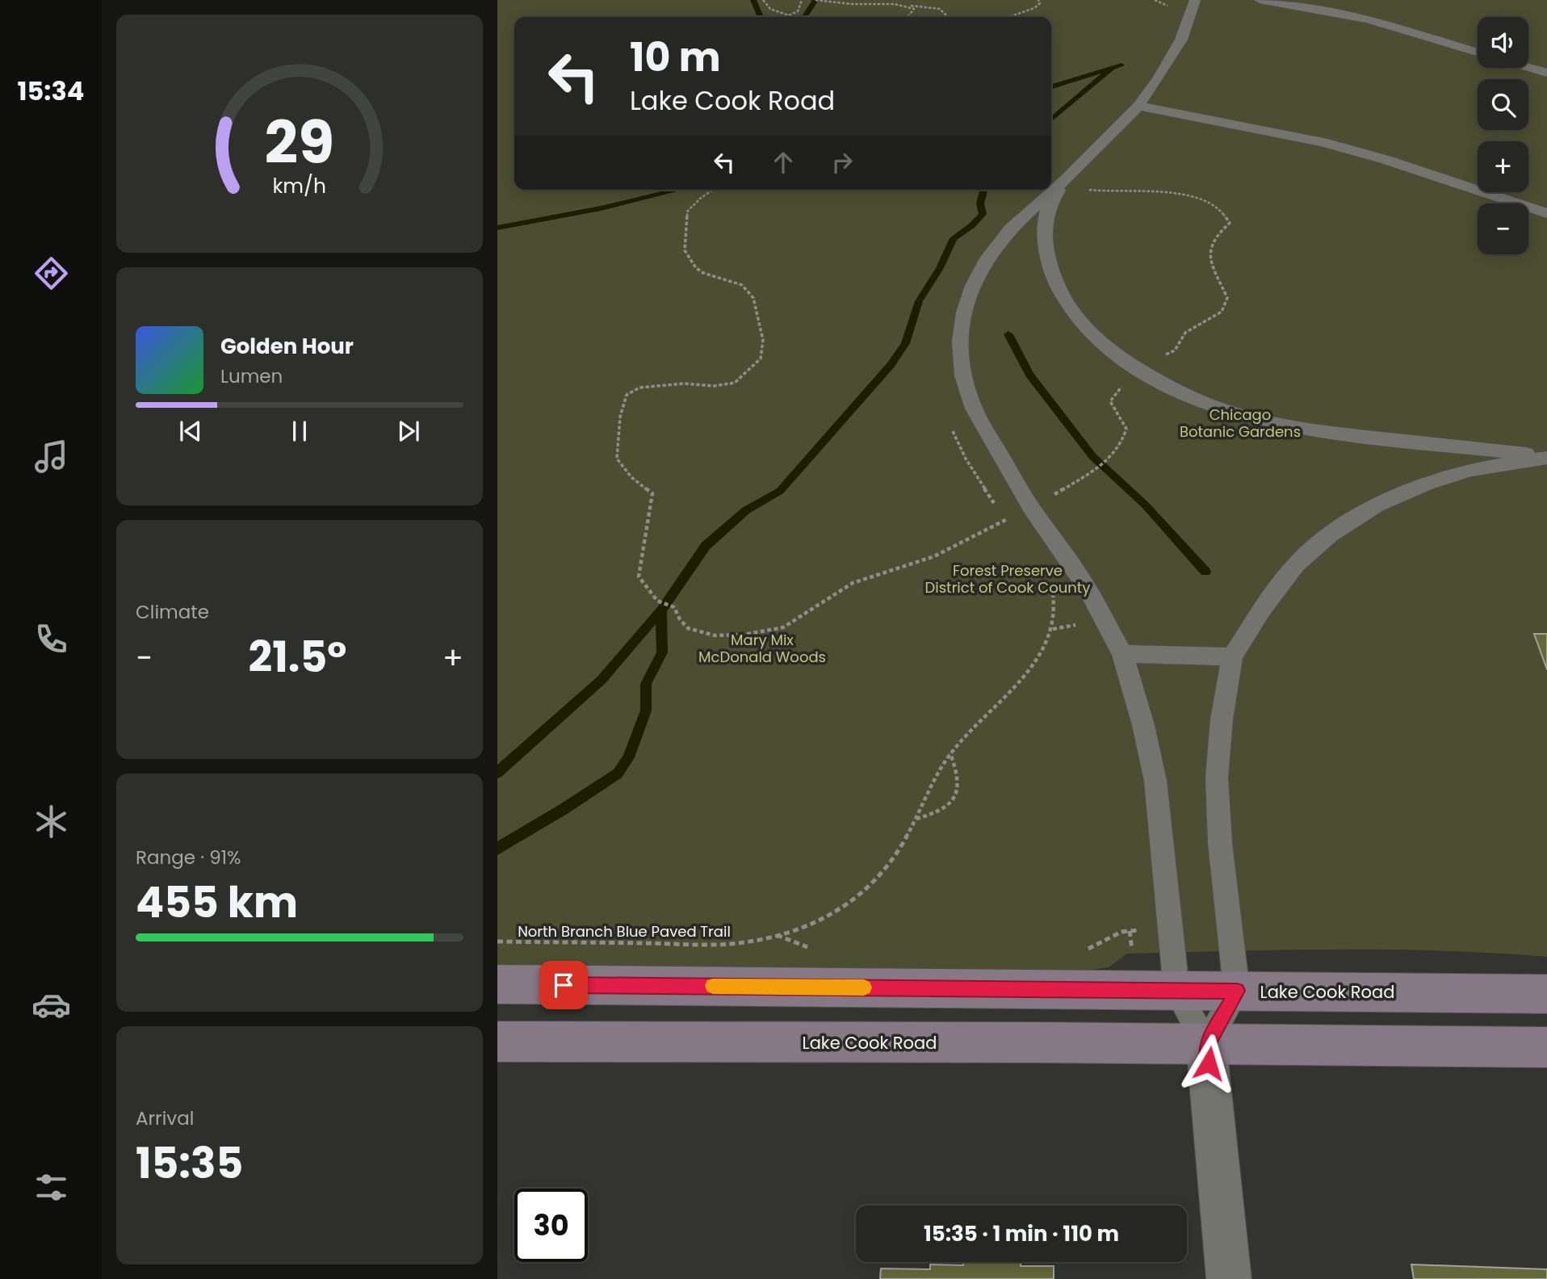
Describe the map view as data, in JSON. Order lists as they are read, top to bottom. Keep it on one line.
{"streets":{"main road":["Lake Cook Road"],"path":["North Branch Blue Paved Trail"]},"parks":["Chicago Botanic Gardens","Forest Preserve District of Cook County","Mary Mix McDonald Woods"],"page":{"tabs":"15:34","map_buttons":["+","−"],"turn":["10 m","Lake Cook Road"],"song":["Golden Hour","Lumen"],"tile":["Climate",["Range · 91%","455 km"],["Arrival","15:35"]],"heat":["−","21.5°","+"],"limit":"30","trip":"15:35 · 1 min · 110 m","gauge":["29","km/h"]}}
